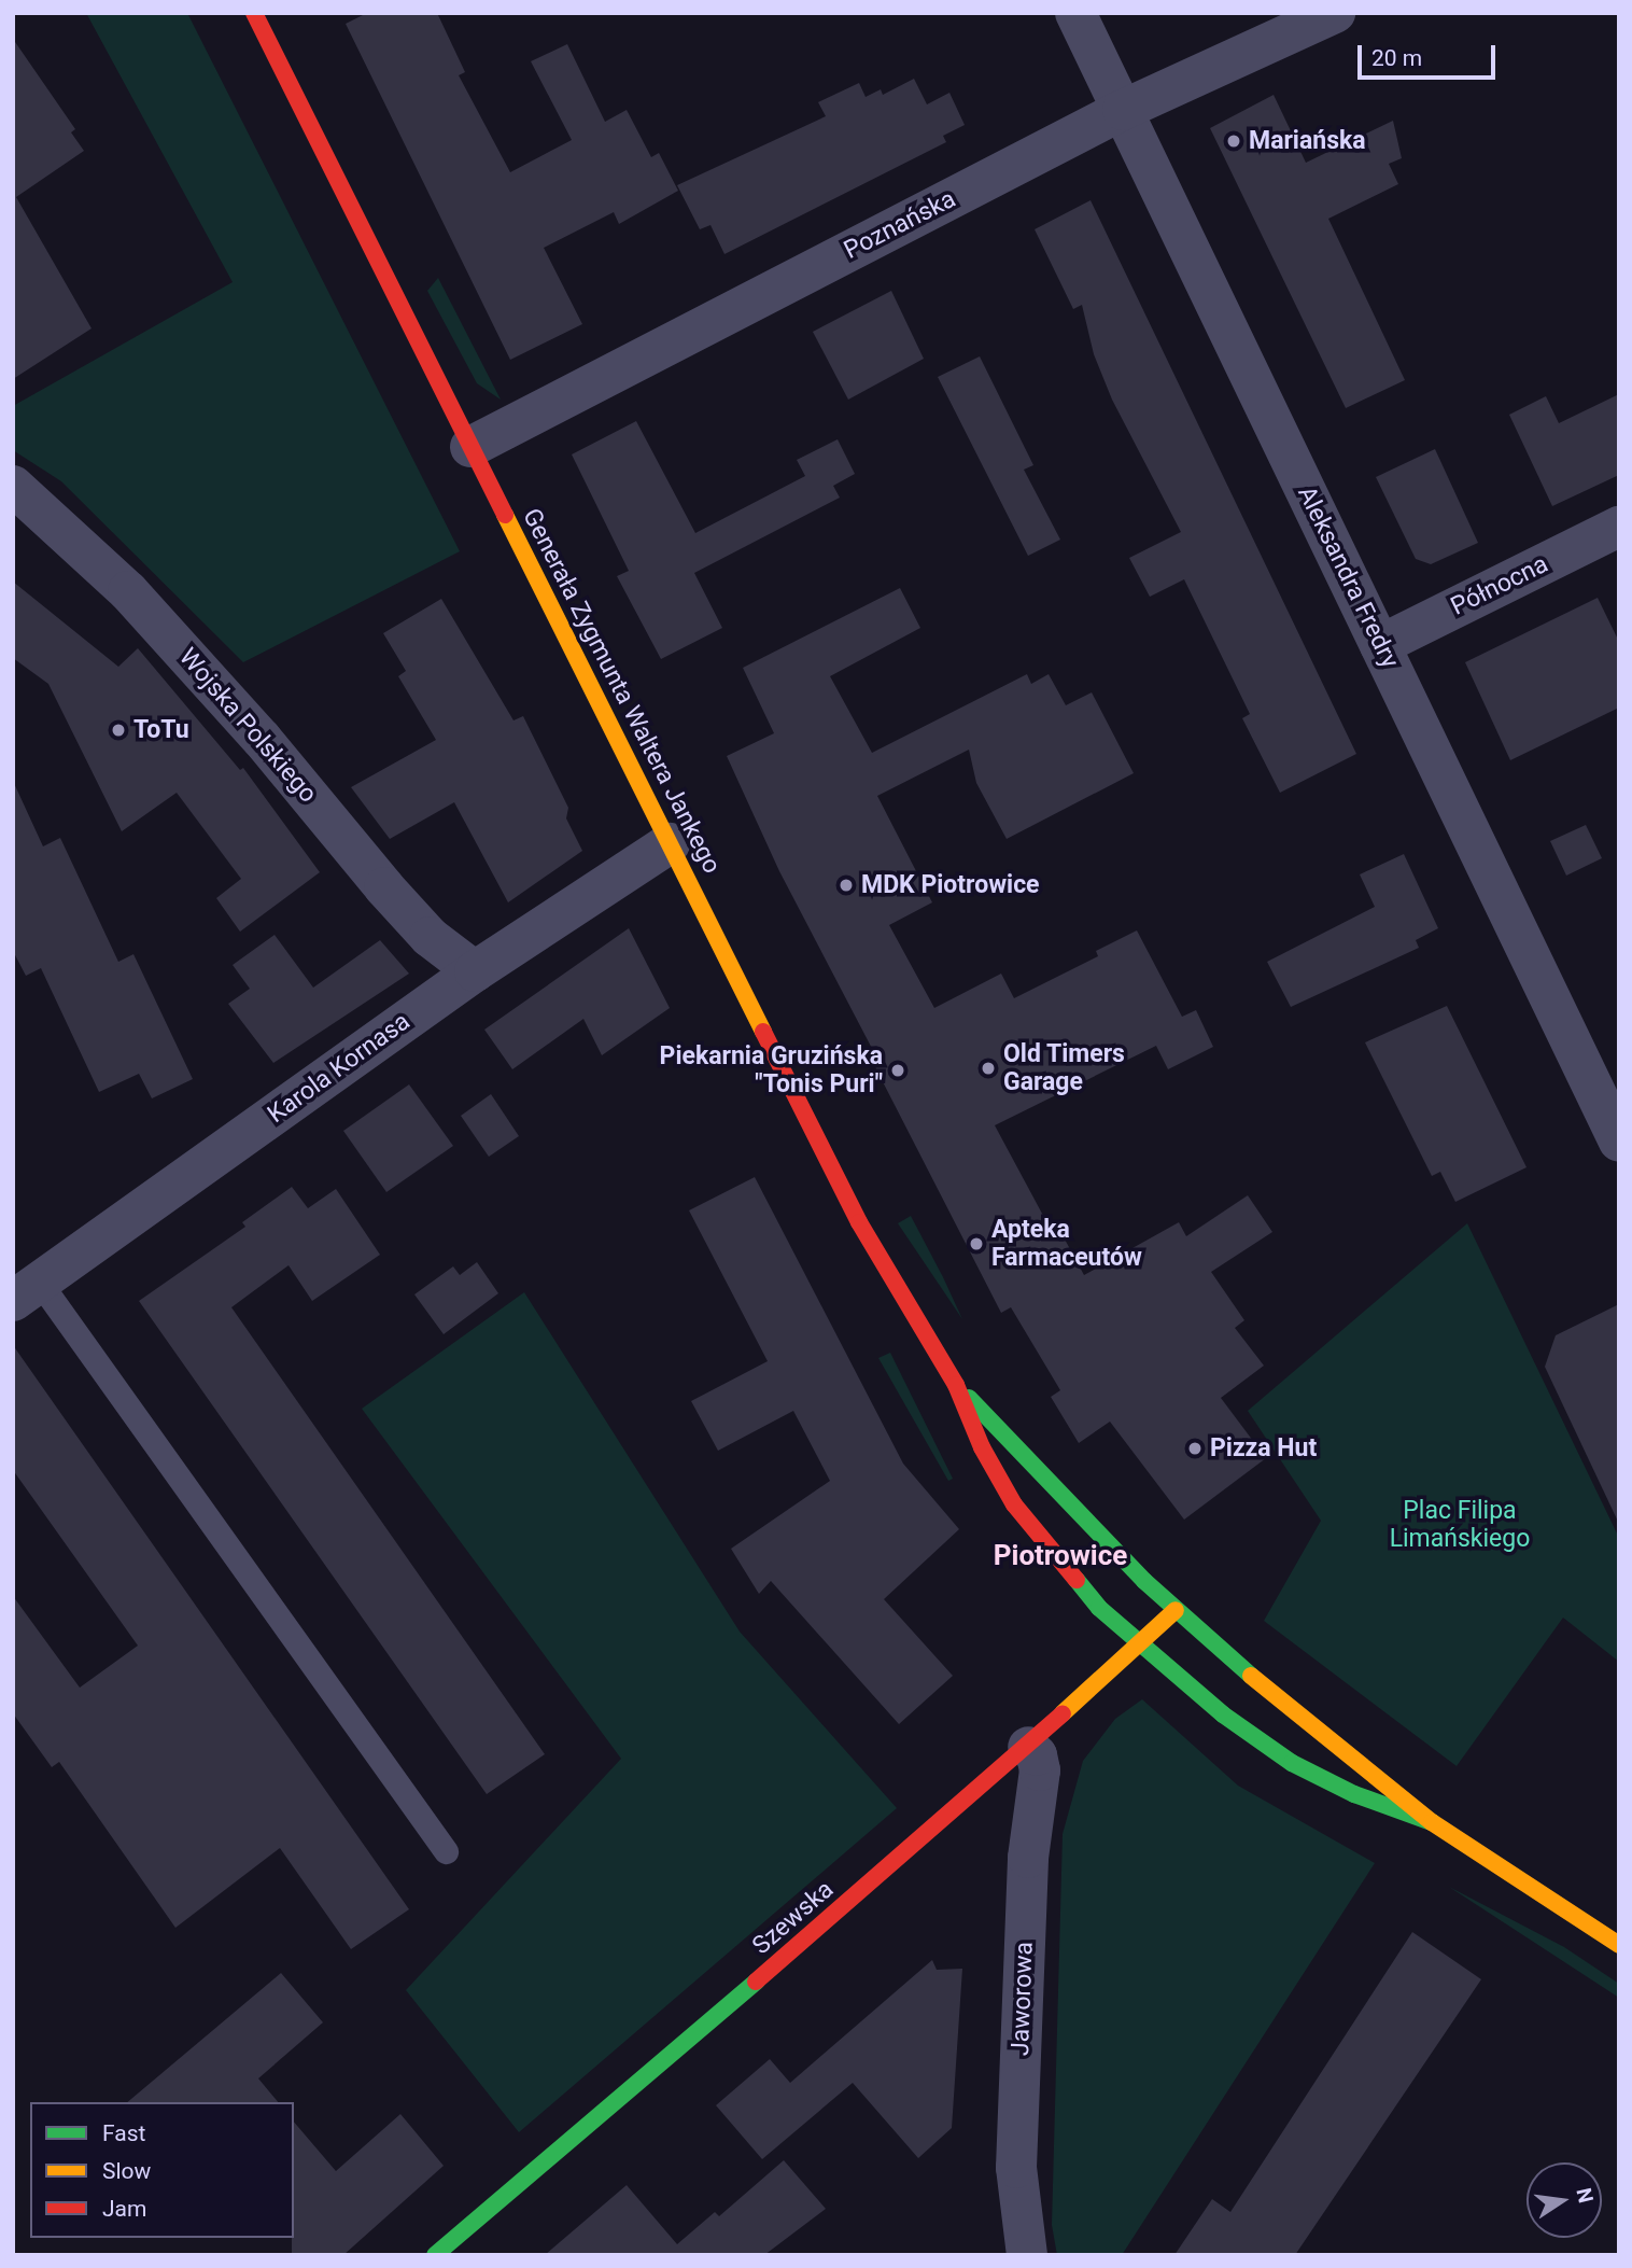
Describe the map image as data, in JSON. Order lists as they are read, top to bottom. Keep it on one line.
{"streets":{"street":["Poznańska","Aleksandra Fredry","Północna","Generała Zygmunta Waltera Jankego","Wojska Polskiego","Karola Kornasa","Szewska","Jaworowa"]},"crossings":[["Poznańska","Aleksandra Fredry"],["Poznańska","Generała Zygmunta Waltera Jankego"],["Aleksandra Fredry","Północna"],["Generała Zygmunta Waltera Jankego","Karola Kornasa"],["Generała Zygmunta Waltera Jankego","Szewska"],["Wojska Polskiego","Karola Kornasa"],["Szewska","Jaworowa"]],"districts":["Piotrowice"],"parks":["Plac Filipa Limańskiego"],"places":["Mariańska","ToTu","MDK Piotrowice","Old Timers Garage","Piekarnia Gruzińska \"Tonis Puri\"","Apteka Farmaceutów","Pizza Hut"],"legend":["Fast","Slow","Jam"],"scale_bar":"20 m","north":"right"}
